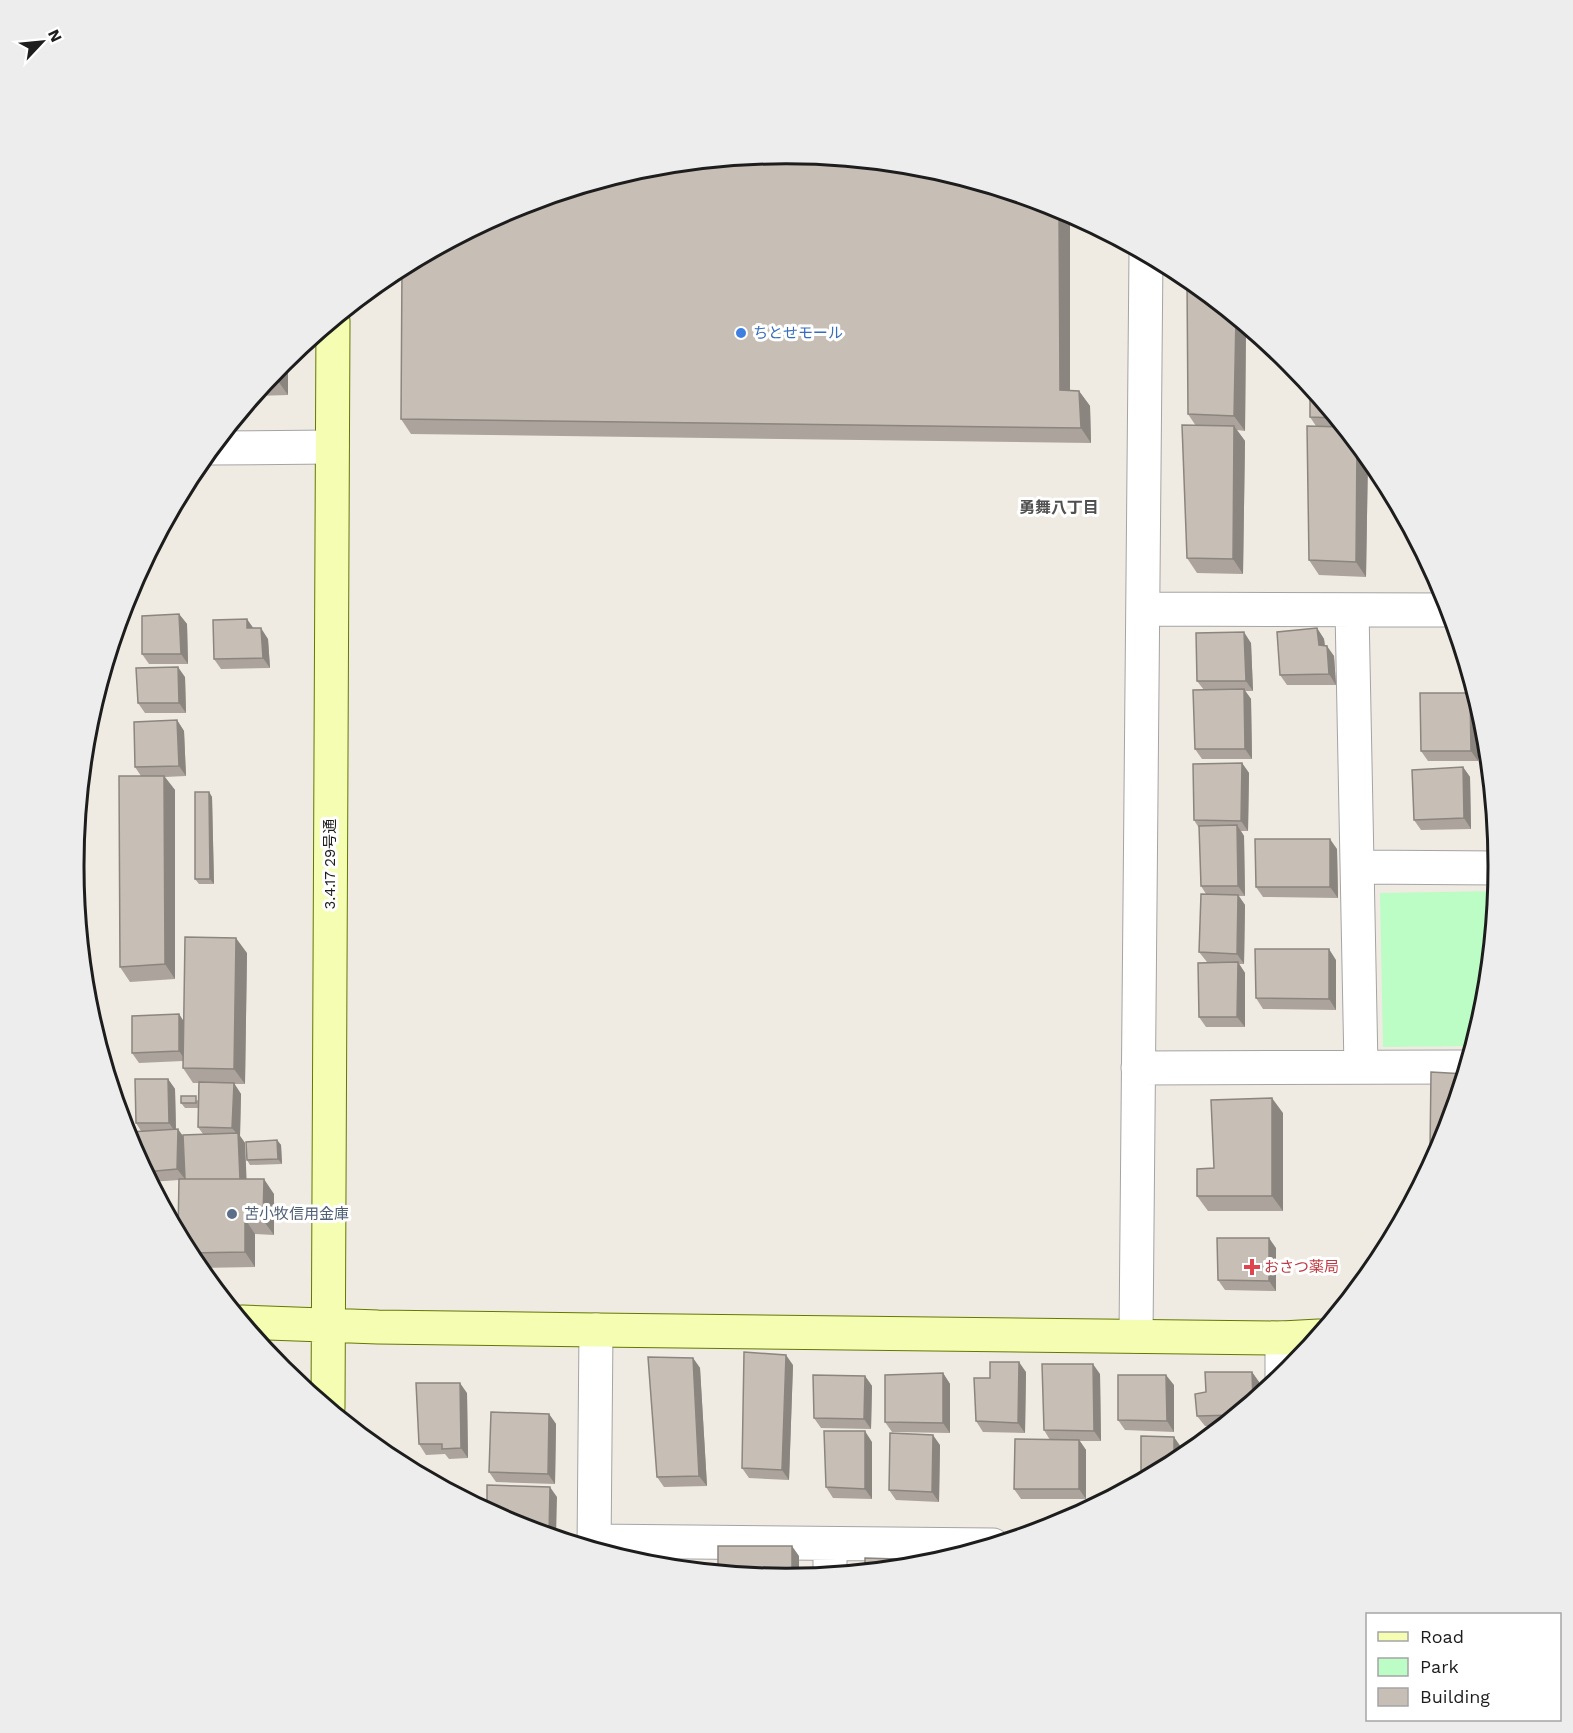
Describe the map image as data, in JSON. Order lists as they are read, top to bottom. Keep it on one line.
{"streets":{"street":["3.4.17 29号通"]},"districts":["勇舞八丁目"],"places":{"other":["ちとせモール","苫小牧信用金庫"],"health":["おさつ薬局"]},"legend":["Road","Park","Building"],"north":"top right"}
